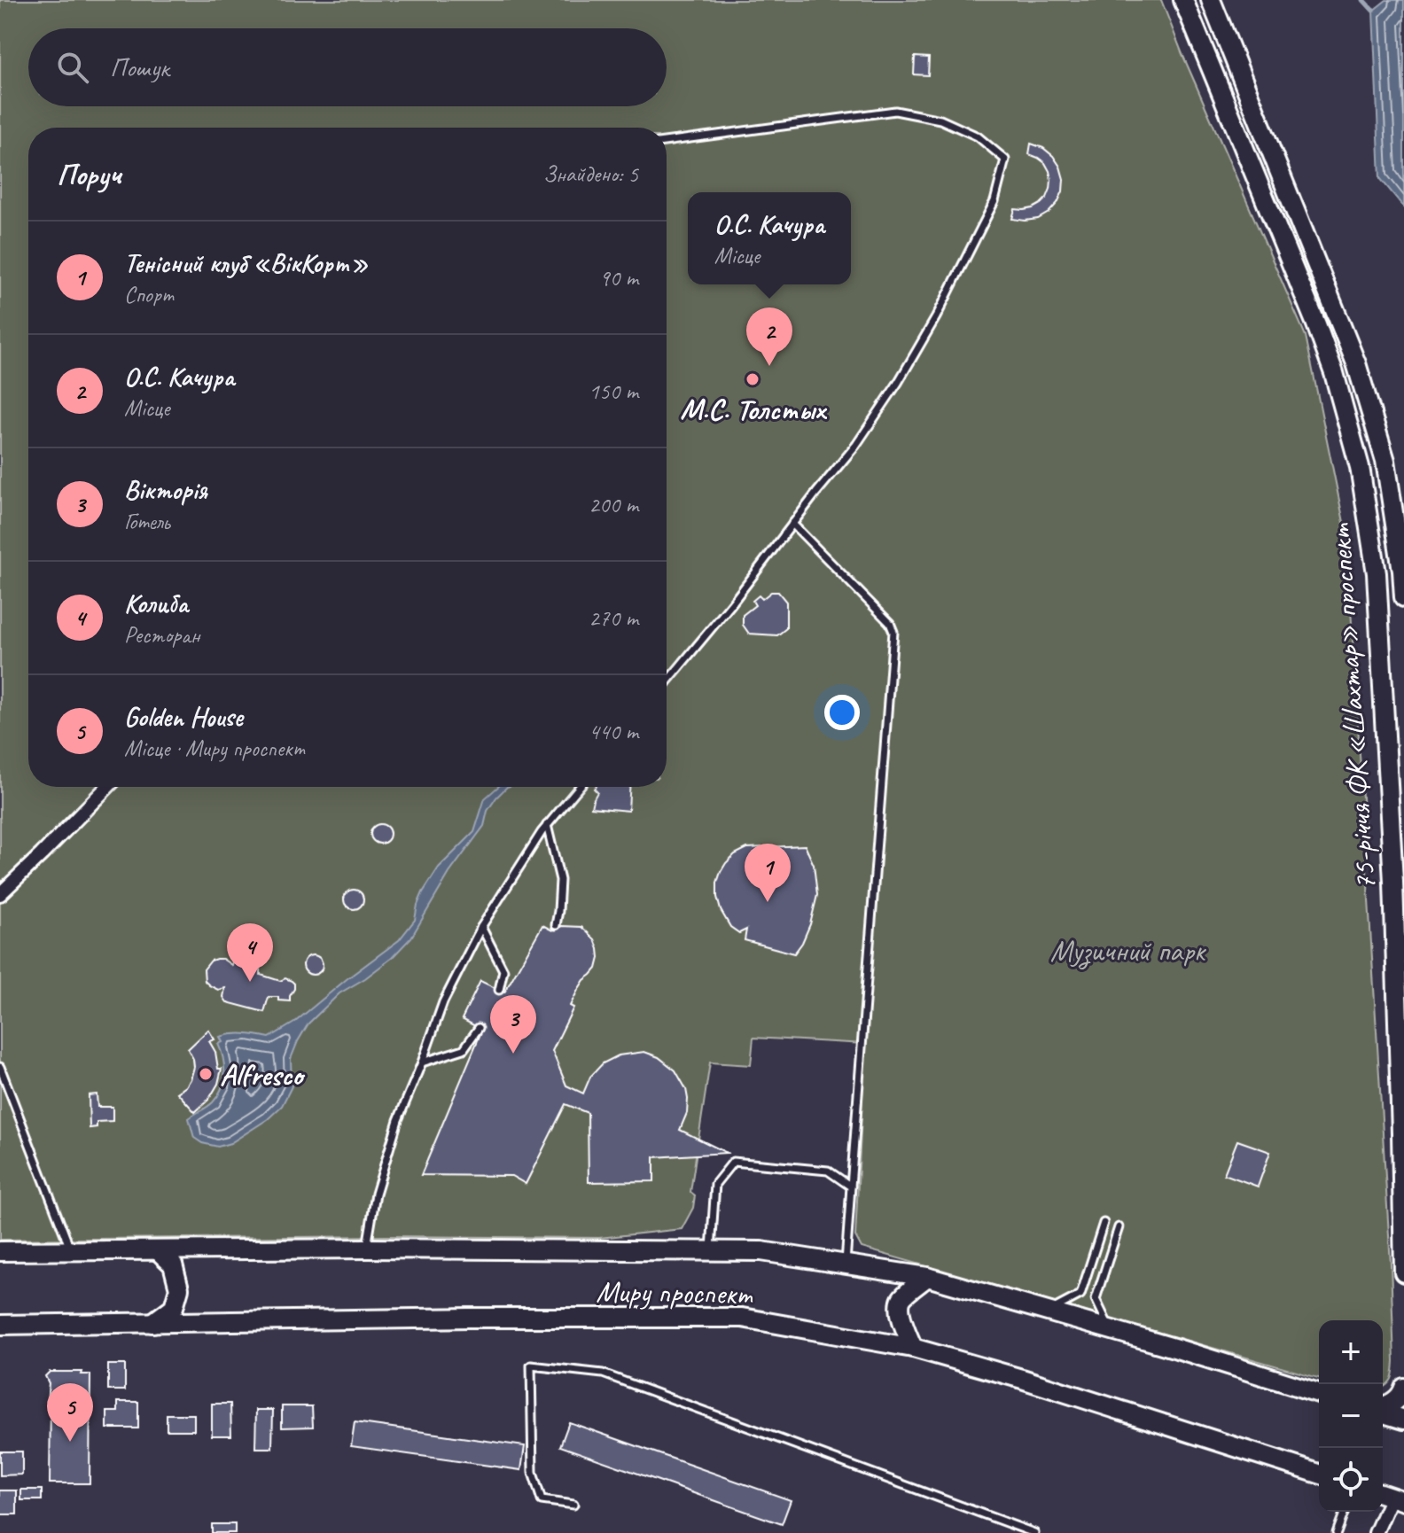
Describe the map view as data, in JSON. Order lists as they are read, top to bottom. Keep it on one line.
{"streets":{"main road":["75-річчя ФК «Шахтар» проспект","Миру проспект"]},"parks":["Музичний парк"],"places":["М.С. Толстых","Alfresco"],"page":{"search":"Пошук","heading":["Поруч","Знайдено: 5"],"popup":["О.С. Качура","Місце"],"list":[{"mark":"1","name":"Тенісний клуб «ВікКорт»","note":"Спорт","value":"90 m"},{"mark":"2","name":"О.С. Качура","note":"Місце","value":"150 m"},{"mark":"3","name":"Вікторія","note":"Готель","value":"200 m"},{"mark":"4","name":"Колиба","note":"Ресторан","value":"270 m"},{"mark":"5","name":"Golden House","note":"Місце · Миру проспект","value":"440 m"}],"pins":["2","1","4","3","5"],"map_buttons":["+","−"]}}
